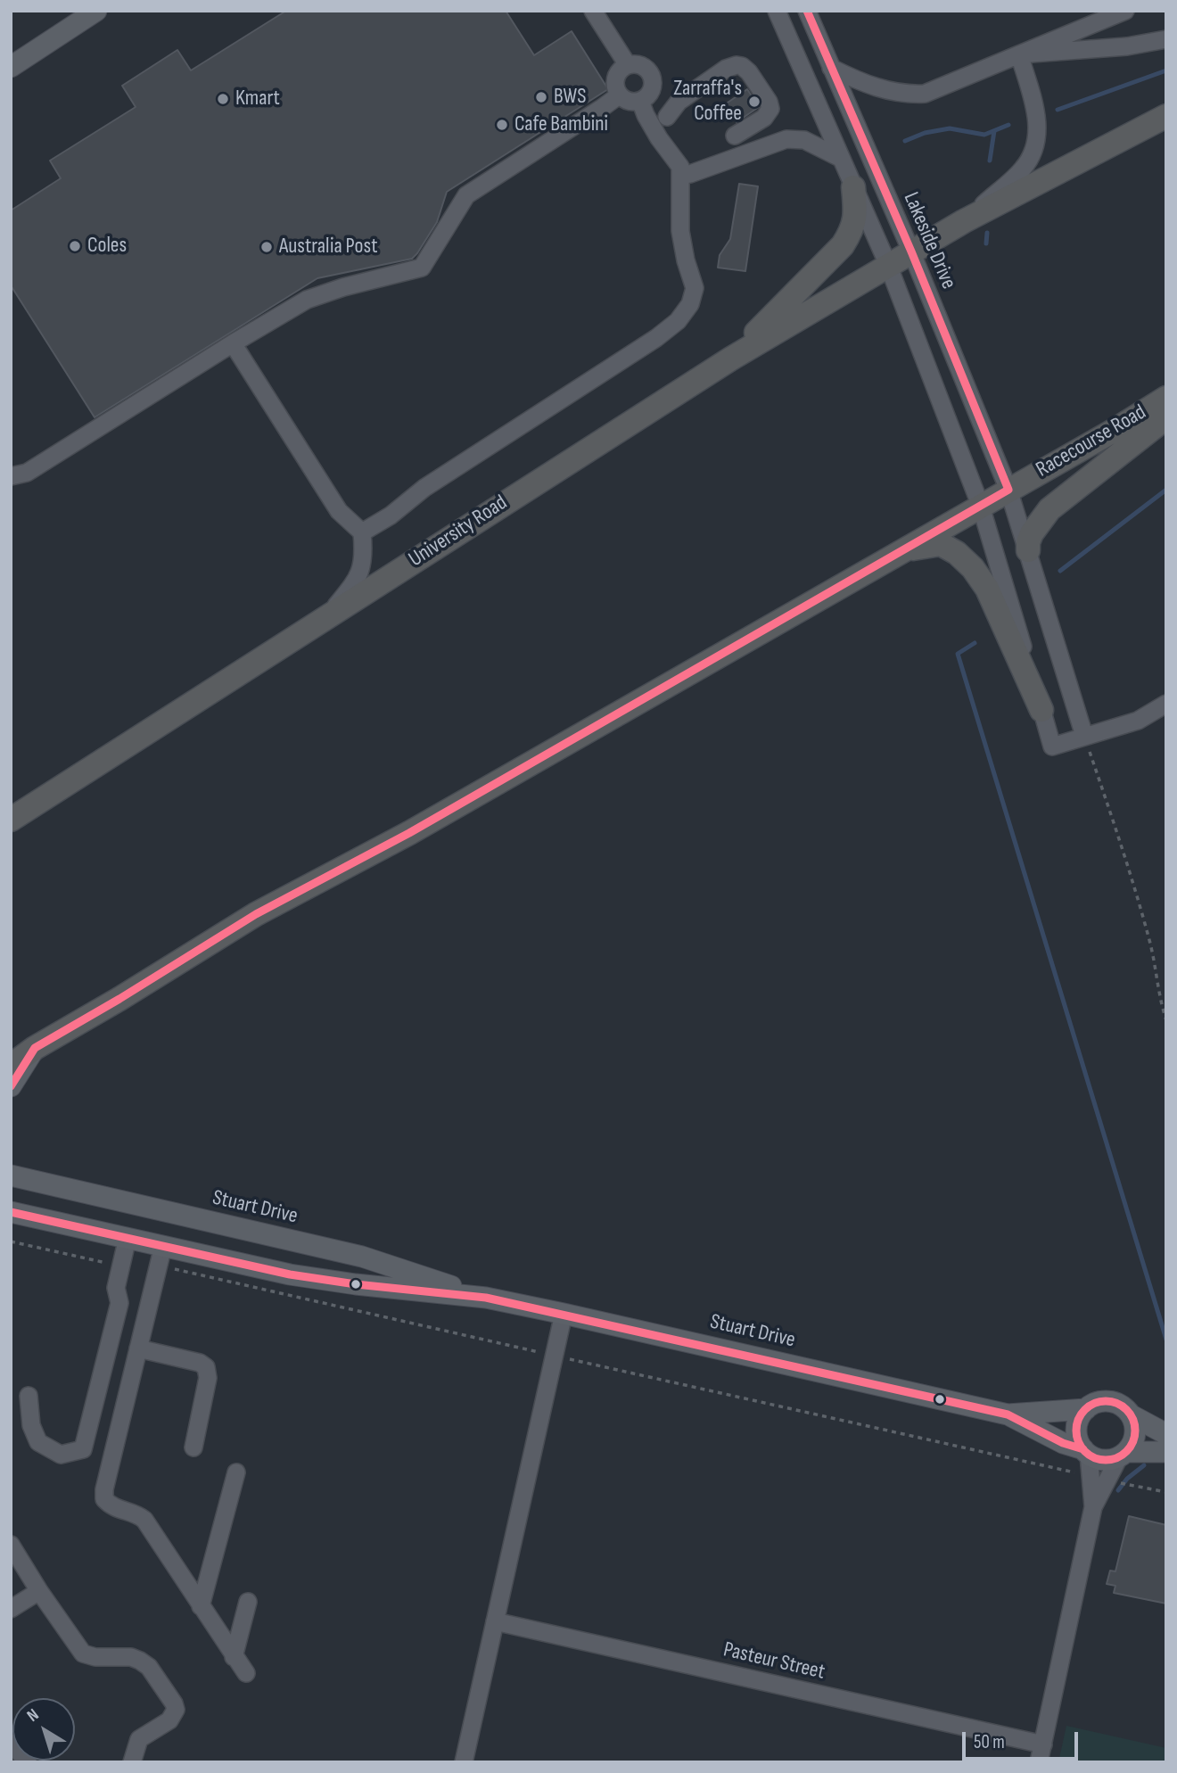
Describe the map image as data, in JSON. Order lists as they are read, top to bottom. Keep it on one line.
{"streets":{"highway":["Racecourse Road","University Road"],"main road":["Stuart Drive"],"street":["Lakeside Drive","Pasteur Street"]},"crossings":[["Lakeside Drive","Racecourse Road"],["Lakeside Drive","University Road"]],"places":["BWS","Kmart","Zarraffa's Coffee","Cafe Bambini","Coles","Australia Post"],"scale_bar":"50 m","north":"top left"}
